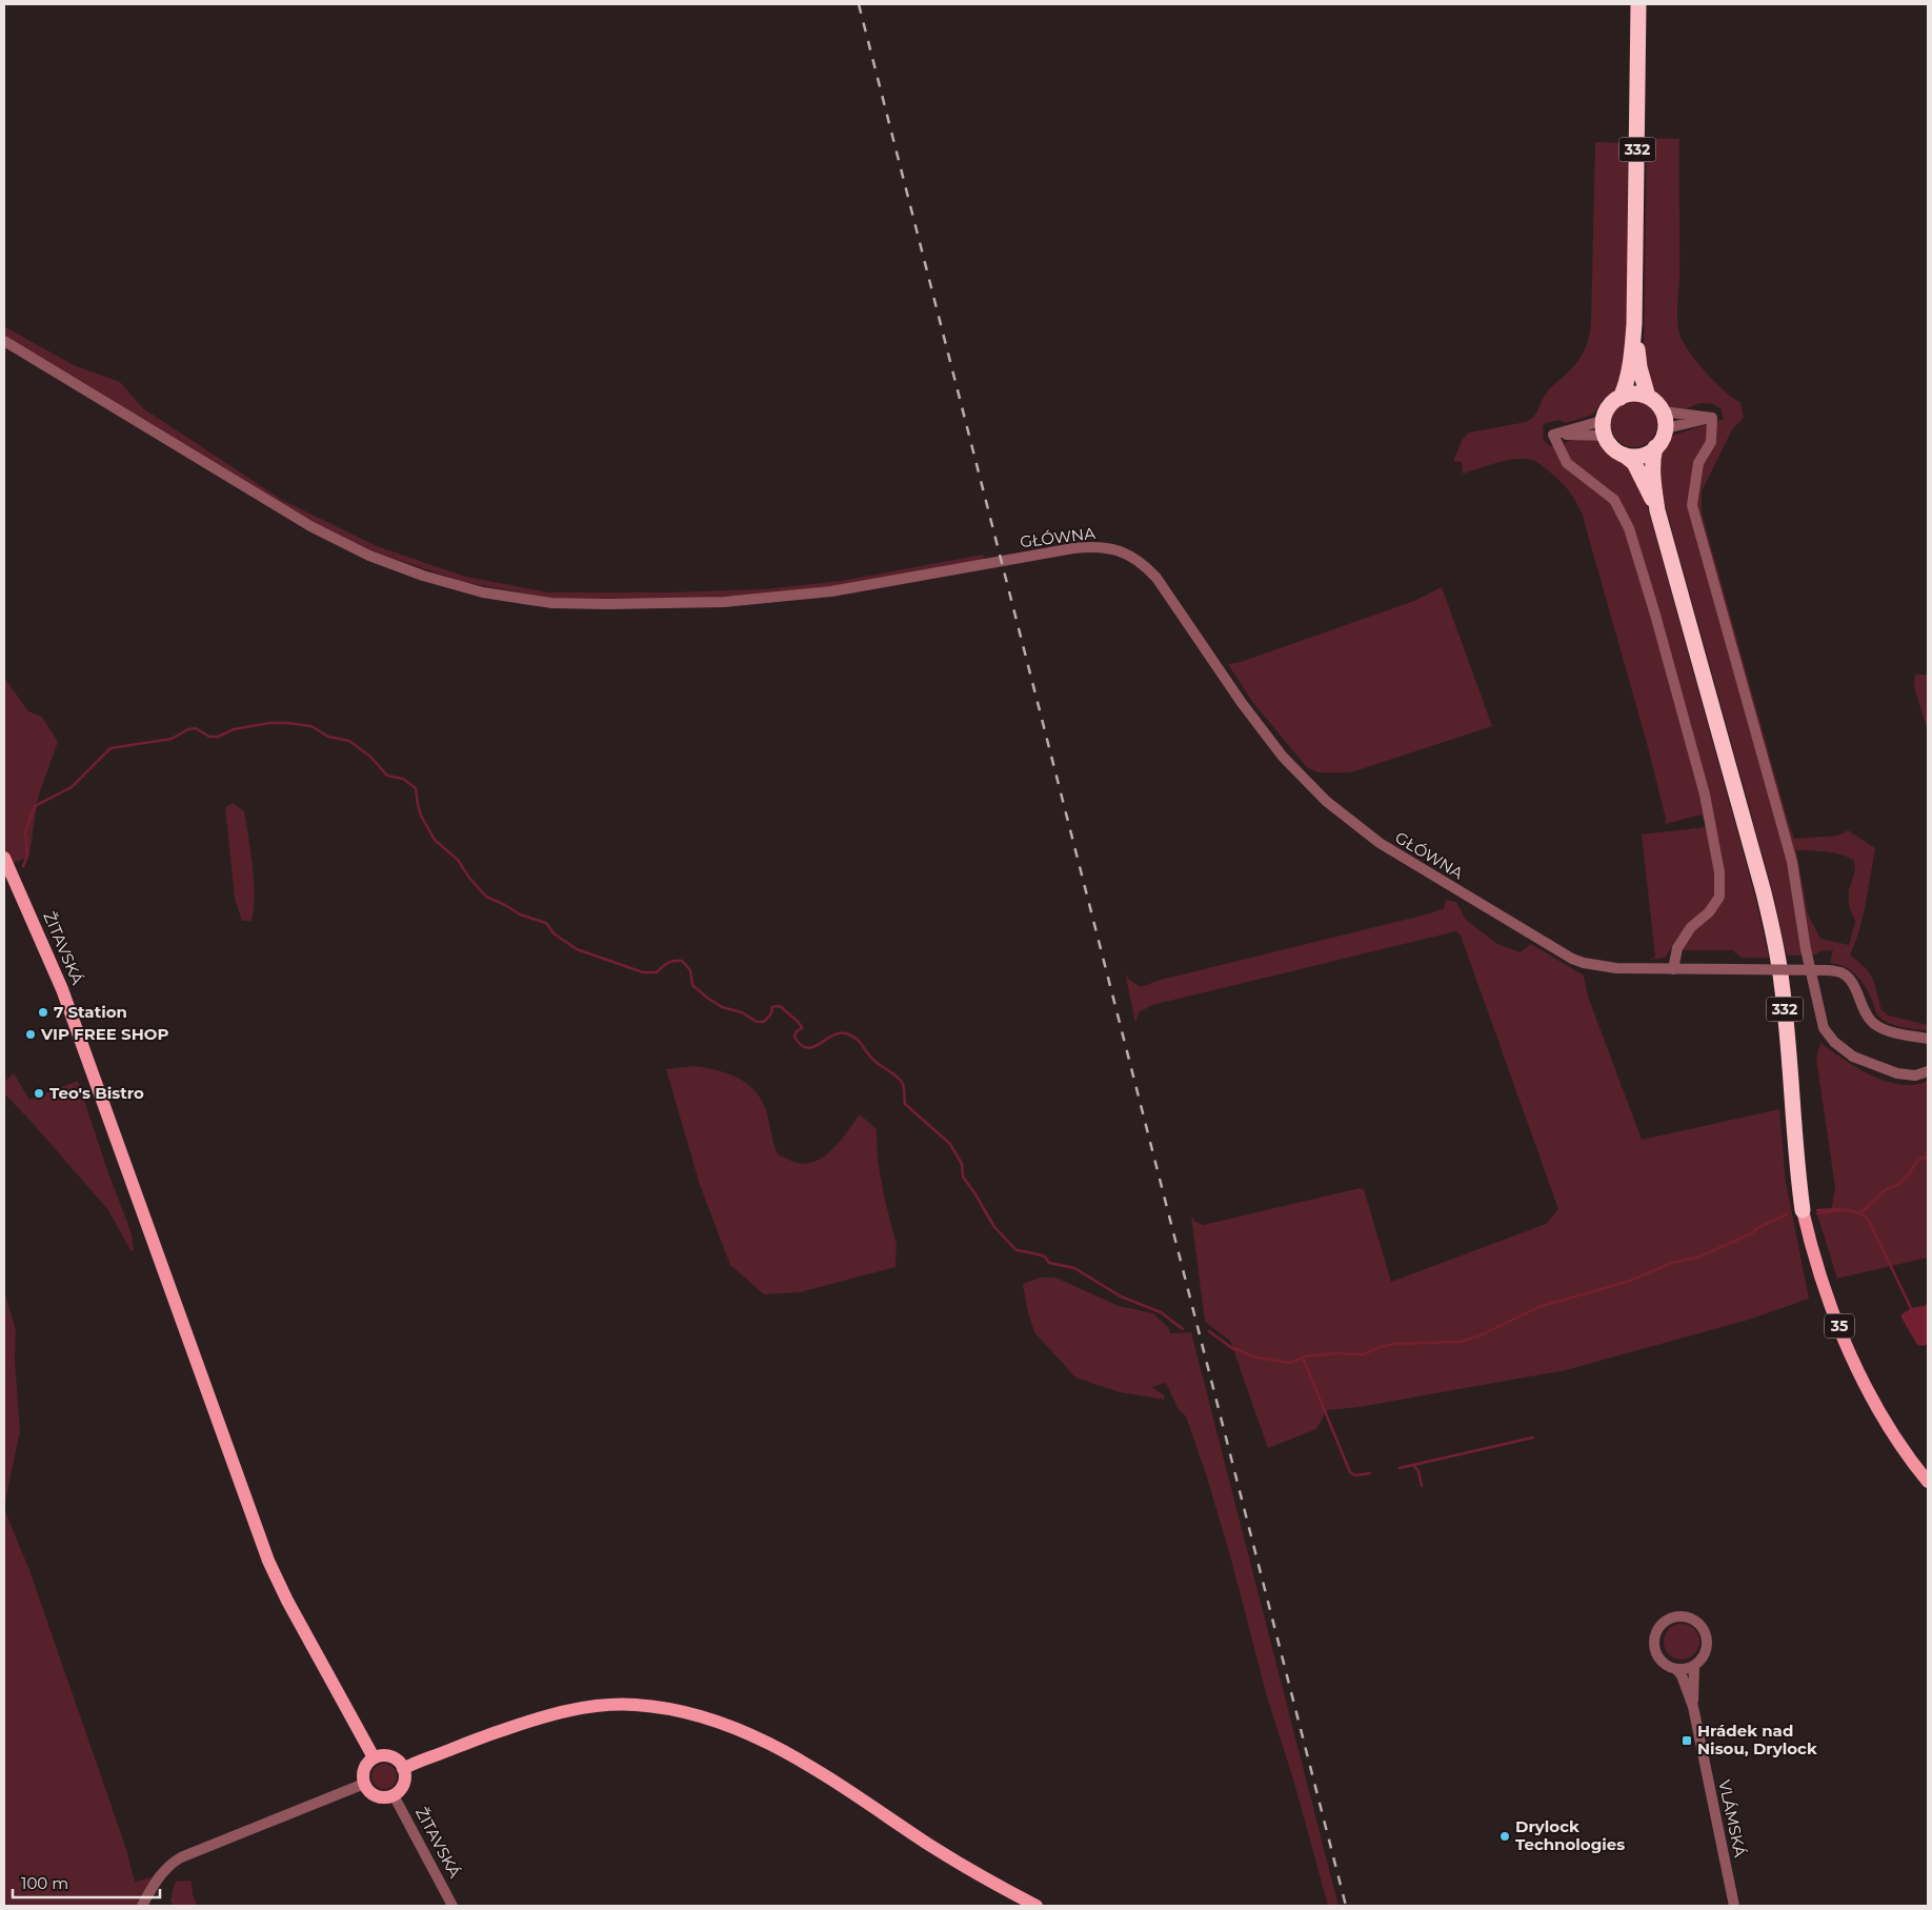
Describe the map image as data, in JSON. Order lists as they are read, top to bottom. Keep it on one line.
{"streets":{"highway":["332"],"main road":["ŽITAVSKÁ","35"],"street":["GŁÓWNA","VLÁMSKÁ"]},"crossings":[["332","35"]],"places":{"other":["7 Station","VIP FREE SHOP","Teo's Bistro","Drylock Technologies"],"transit":["Hrádek nad Nisou, Drylock"]},"scale_bar":"100 m"}
